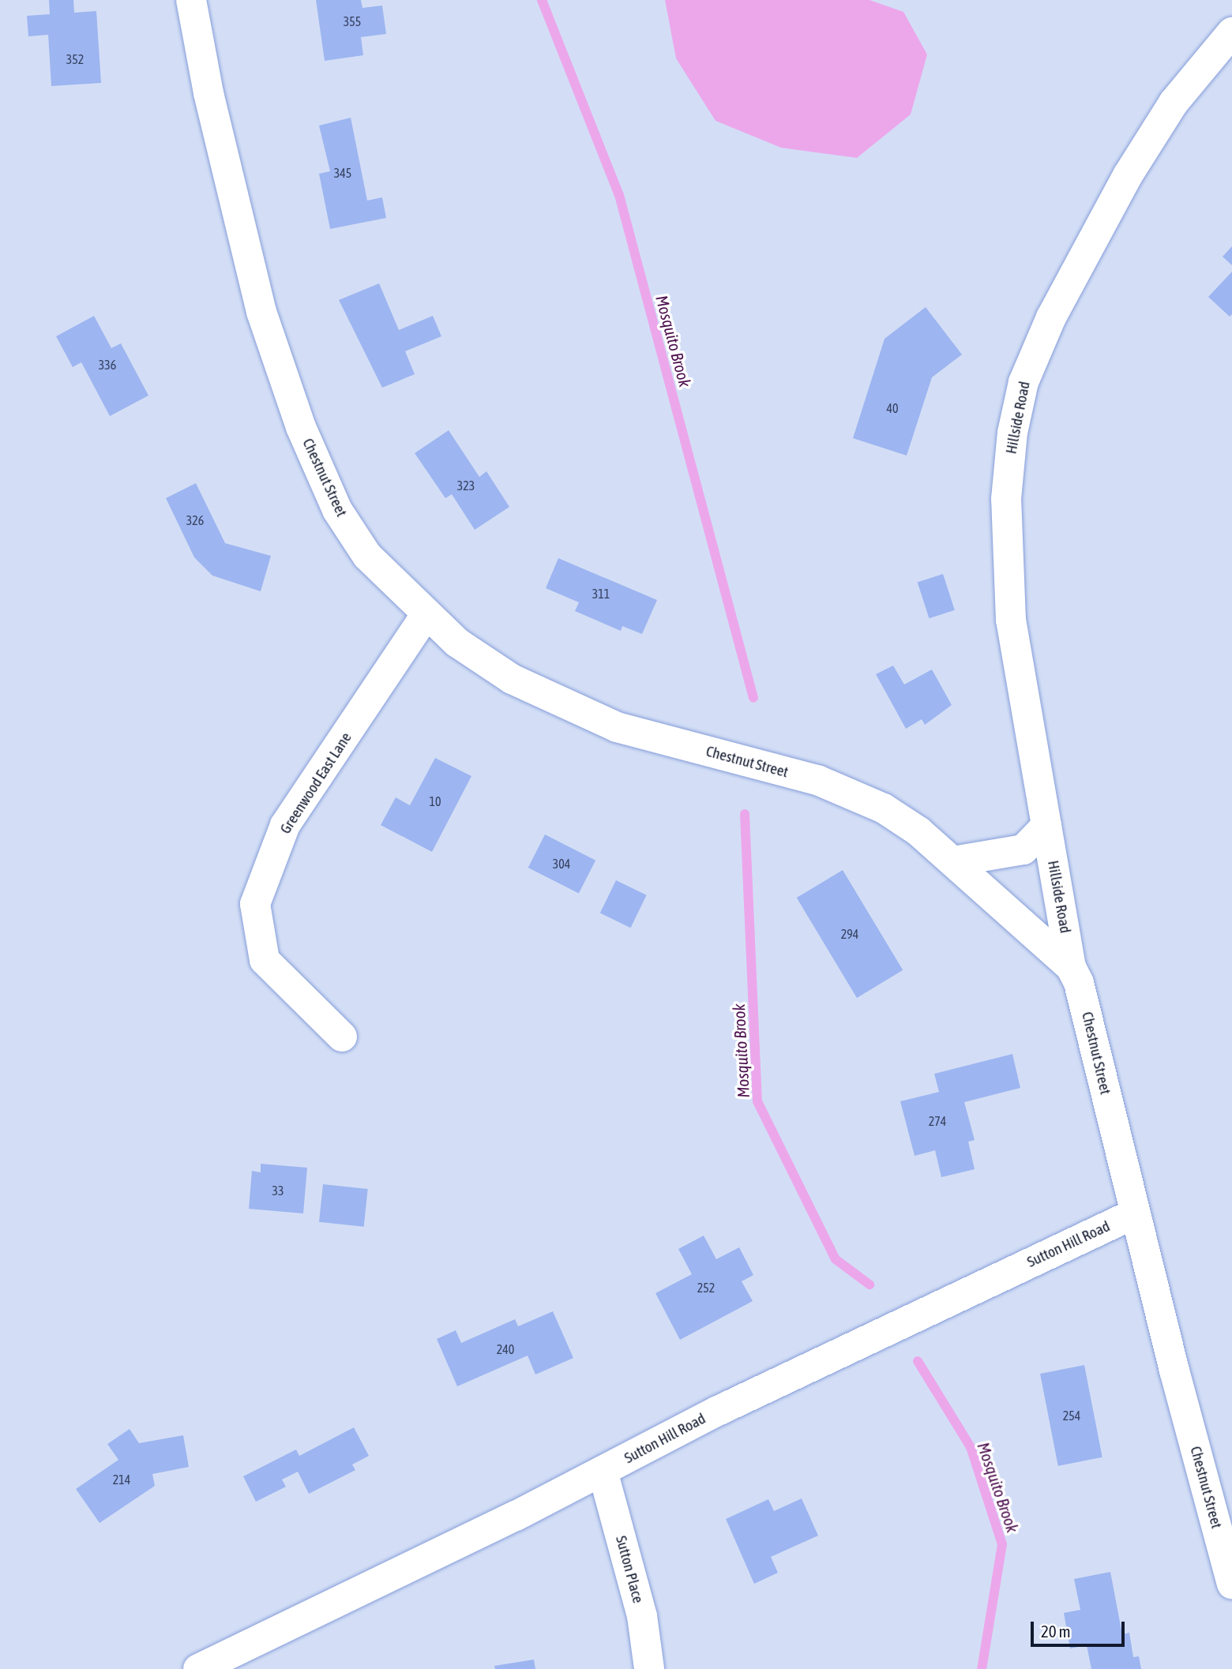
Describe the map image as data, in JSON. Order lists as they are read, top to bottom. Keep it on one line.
{"streets":{"street":["Hillside Road","Chestnut Street","Greenwood East Lane","Sutton Hill Road","Sutton Place"]},"crossings":[["Hillside Road","Chestnut Street"],["Chestnut Street","Greenwood East Lane"],["Chestnut Street","Sutton Hill Road"],["Sutton Hill Road","Sutton Place"]],"water":["Mosquito Brook"],"house_numbers":["355","352","345","336","40","323","326","311","10","304","294","274","33","252","240","254","214"],"scale_bar":"20 m"}
